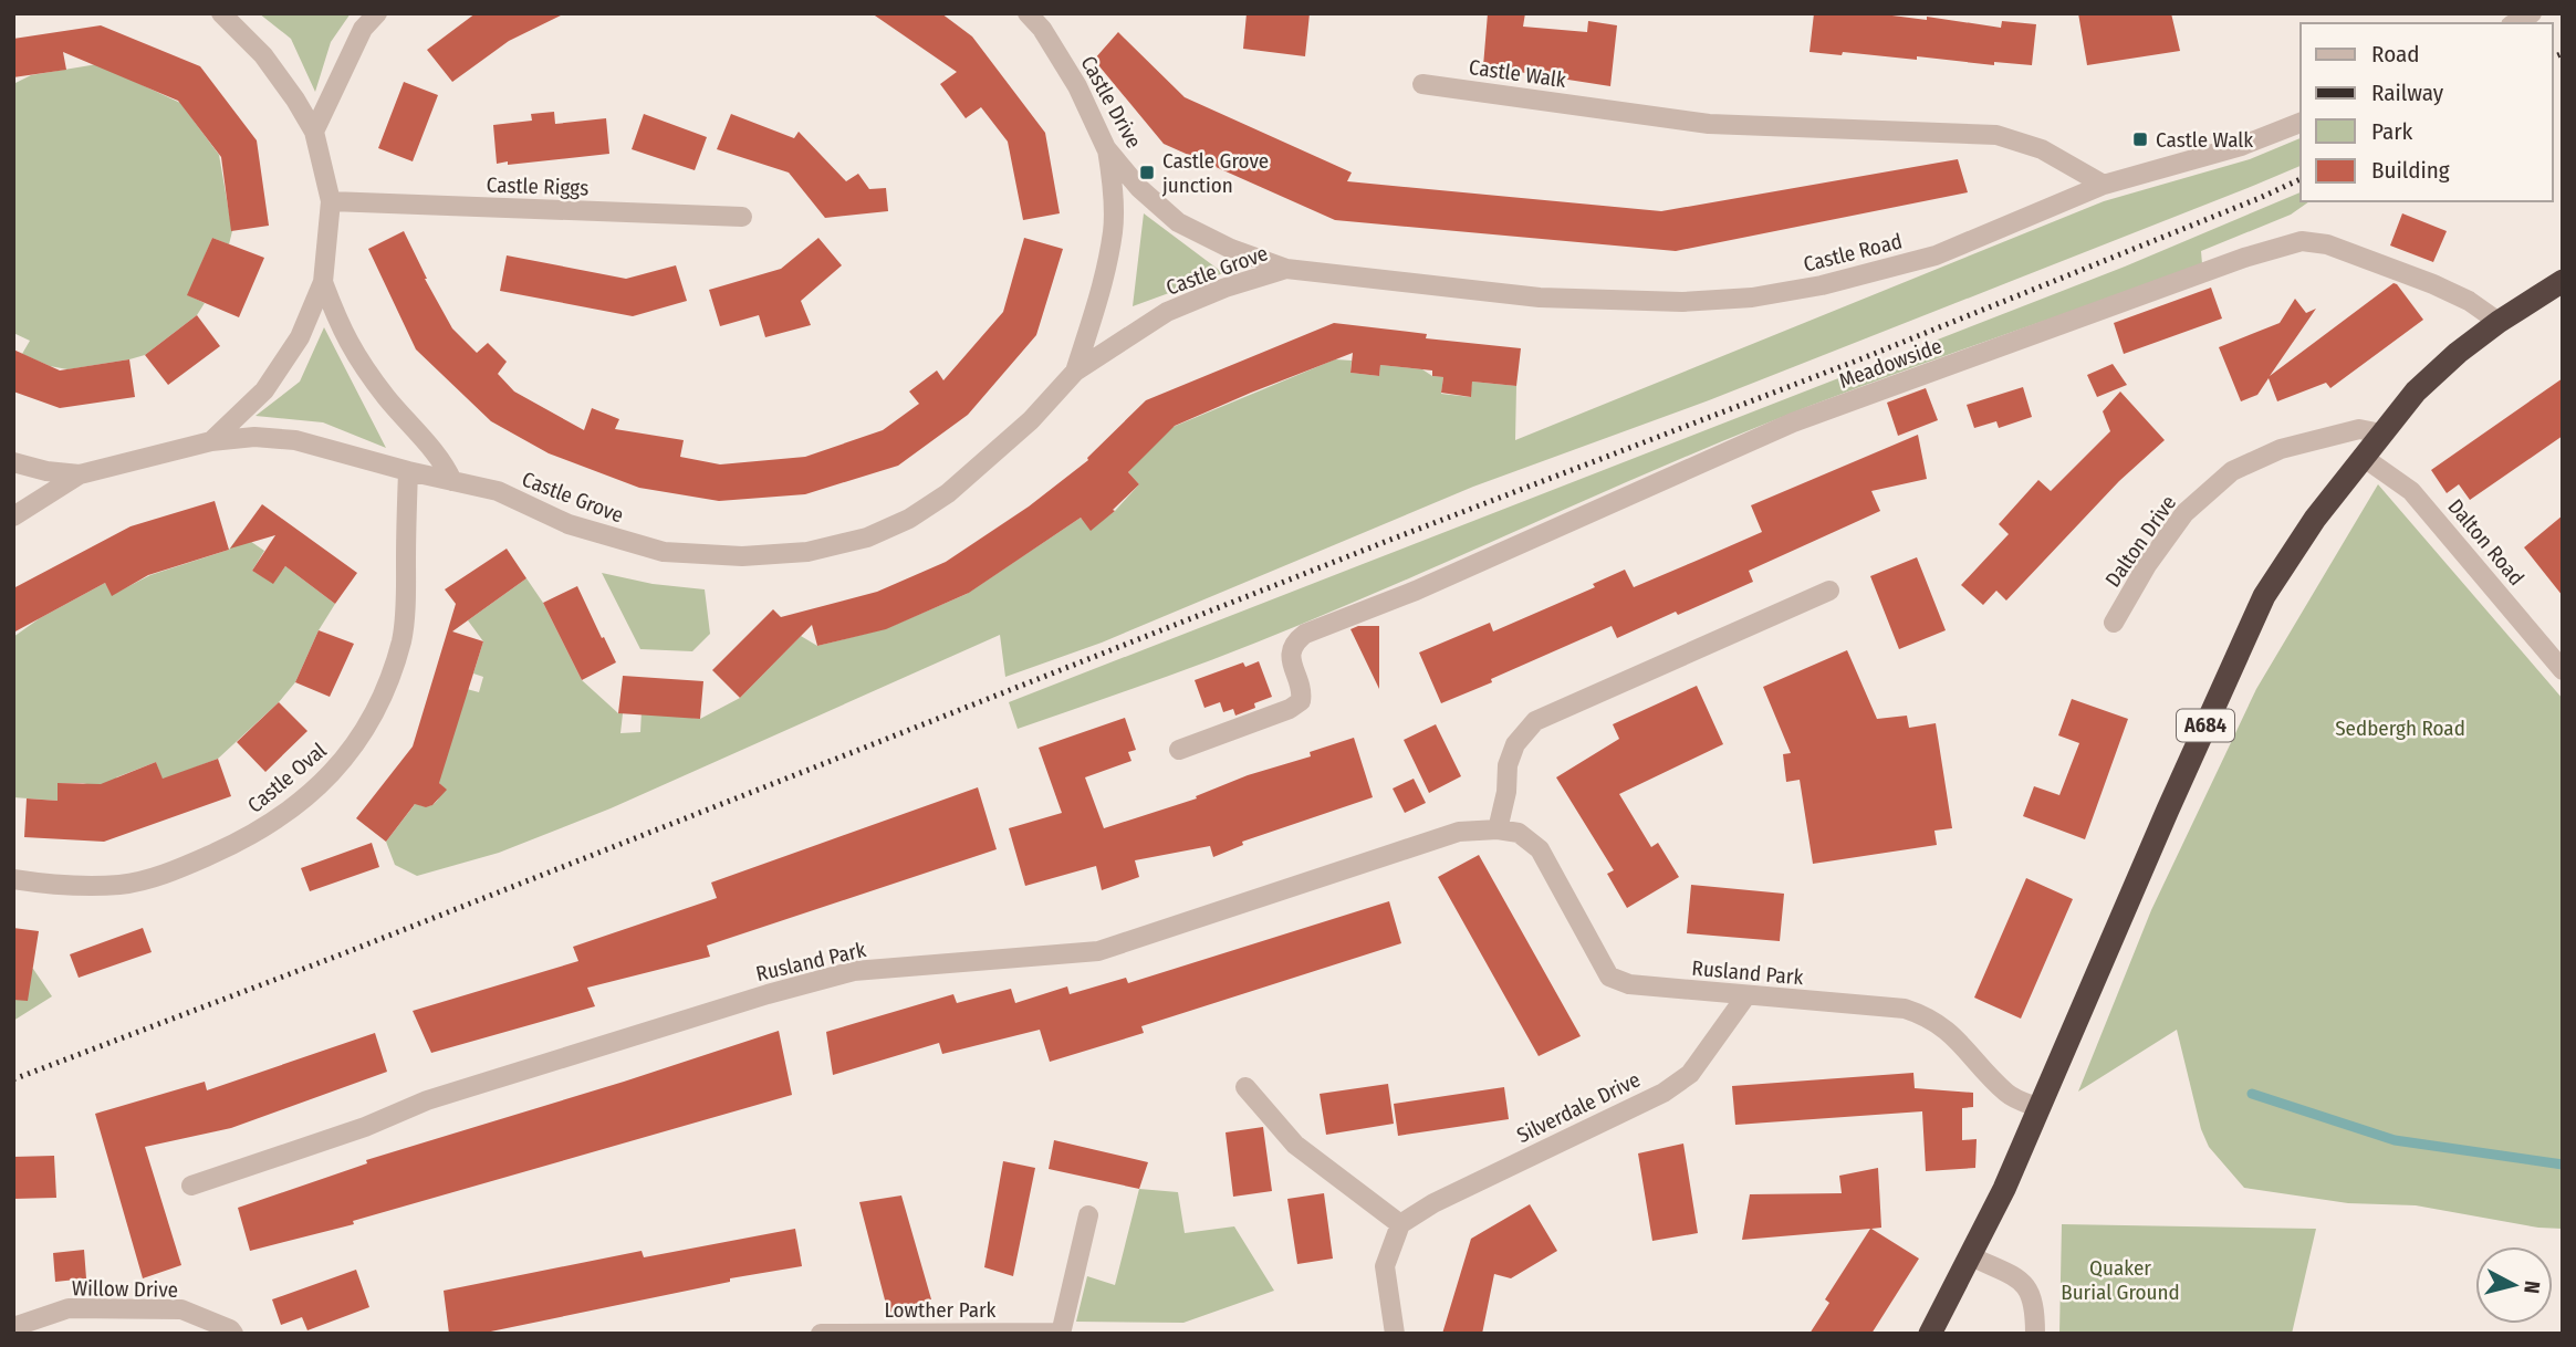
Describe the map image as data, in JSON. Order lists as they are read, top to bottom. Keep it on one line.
{"streets":{"highway":["A684"],"street":["Castle Walk","Castle Drive","Castle Riggs","Castle Road","Castle Grove","Meadowside","Dalton Drive","Dalton Road","Castle Oval","Rusland Park","Silverdale Drive","Willow Drive","Lowther Park"]},"crossings":[["Castle Walk","Castle Road"],["Castle Drive","Castle Grove"],["Castle Road","Castle Grove"],["Castle Grove","Castle Oval"],["Meadowside","A684"],["Dalton Drive","A684"],["Dalton Road","A684"],["A684","Rusland Park"],["Rusland Park","Silverdale Drive"]],"parks":["Sedbergh Road","Quaker Burial Ground"],"places":{"transit":["Castle Walk","Castle Grove junction"]},"legend":["Road","Railway","Park","Building"],"north":"right"}
